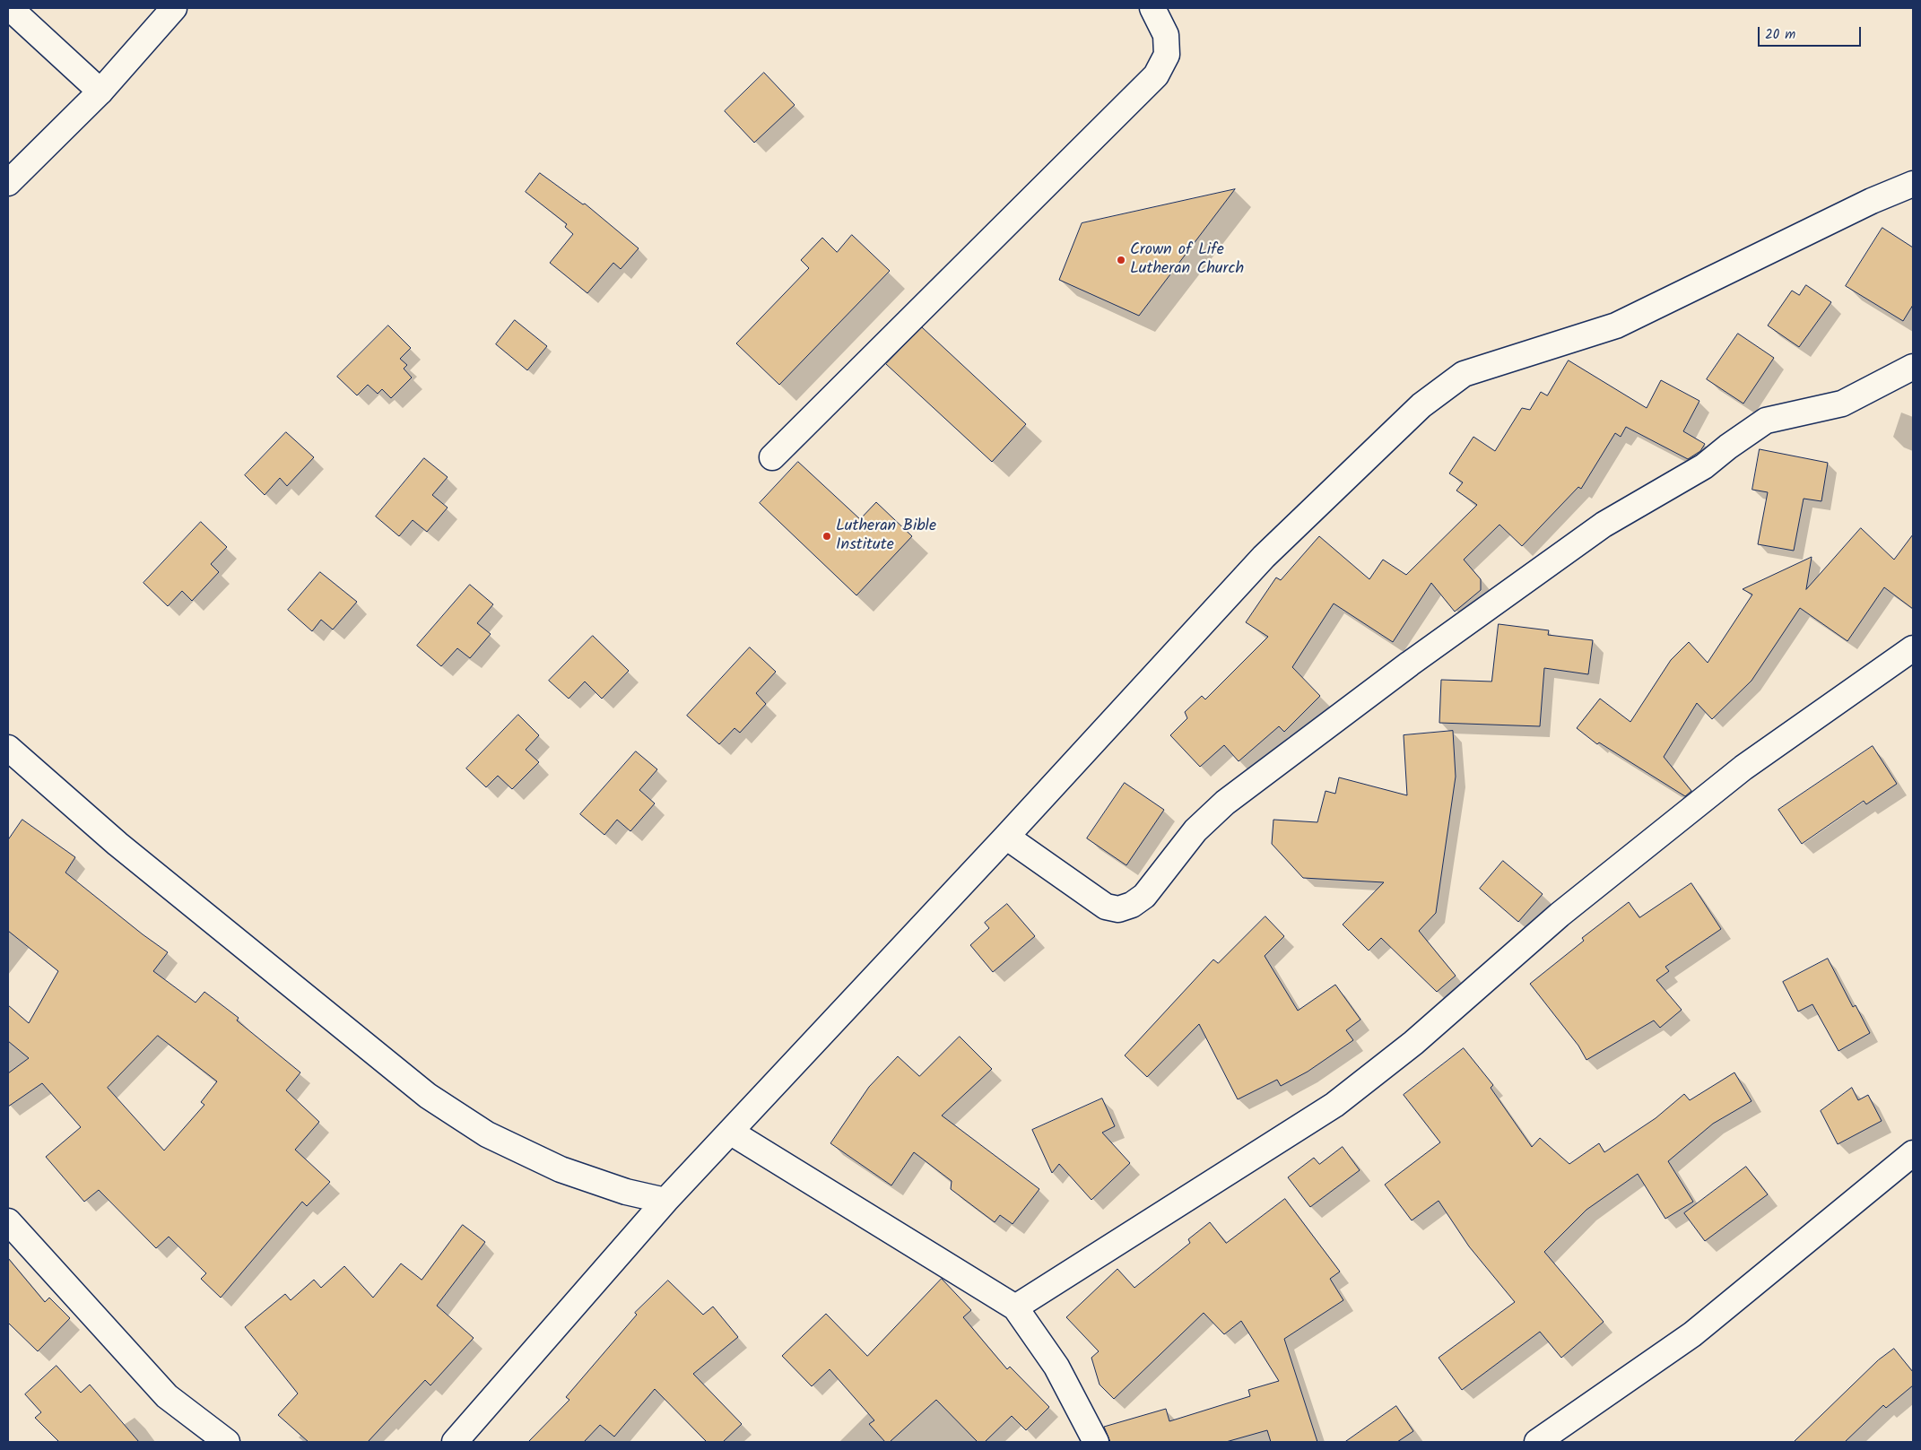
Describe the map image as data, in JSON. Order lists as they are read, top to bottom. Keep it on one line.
{"places":["Crown of Life Lutheran Church","Lutheran Bible Institute"],"scale_bar":"20 m"}
